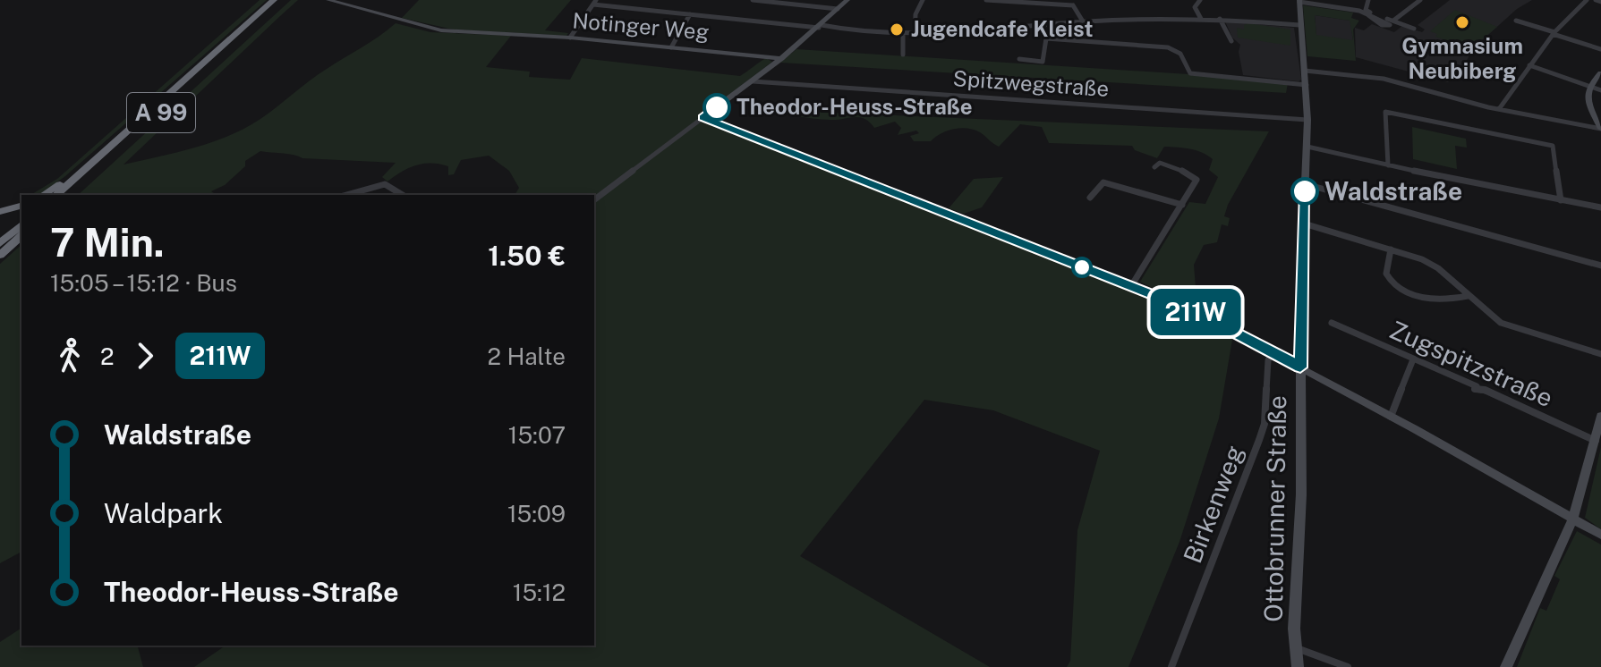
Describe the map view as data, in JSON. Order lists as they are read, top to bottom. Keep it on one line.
{"streets":{"highway":["A 99"],"street":["Notinger Weg","Spitzwegstraße","Zugspitzstraße","Birkenweg","Ottobrunner Straße"]},"crossings":[["Spitzwegstraße","Ottobrunner Straße"]],"places":["Gymnasium Neubiberg","Jugendcafe Kleist","Theodor-Heuss-Straße","Waldstraße"],"lines":["bus line 211W"],"page":{"on_map":"211W","heading":["7 Min.","15:05 – 15:12 · Bus","1.50 €"],"legs":["2","211W","2 Halte"],"list":[{"name":"Waldstraße","value":"15:07"},{"name":"Waldpark","value":"15:09"},{"name":"Theodor-Heuss-Straße","value":"15:12"}]}}
